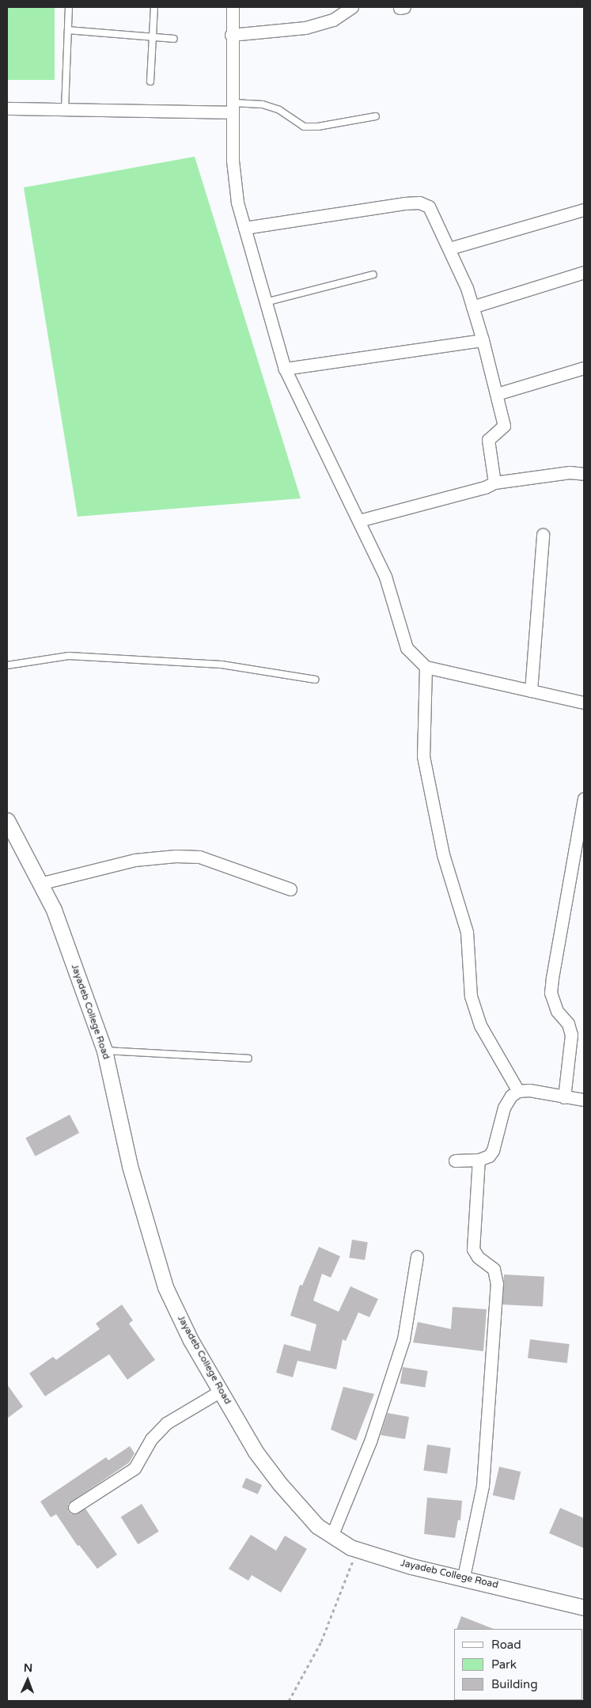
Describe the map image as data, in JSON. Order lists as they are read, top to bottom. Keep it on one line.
{"streets":{"street":["Jayadeb College Road"]},"legend":["Road","Park","Building"],"north":"top"}
